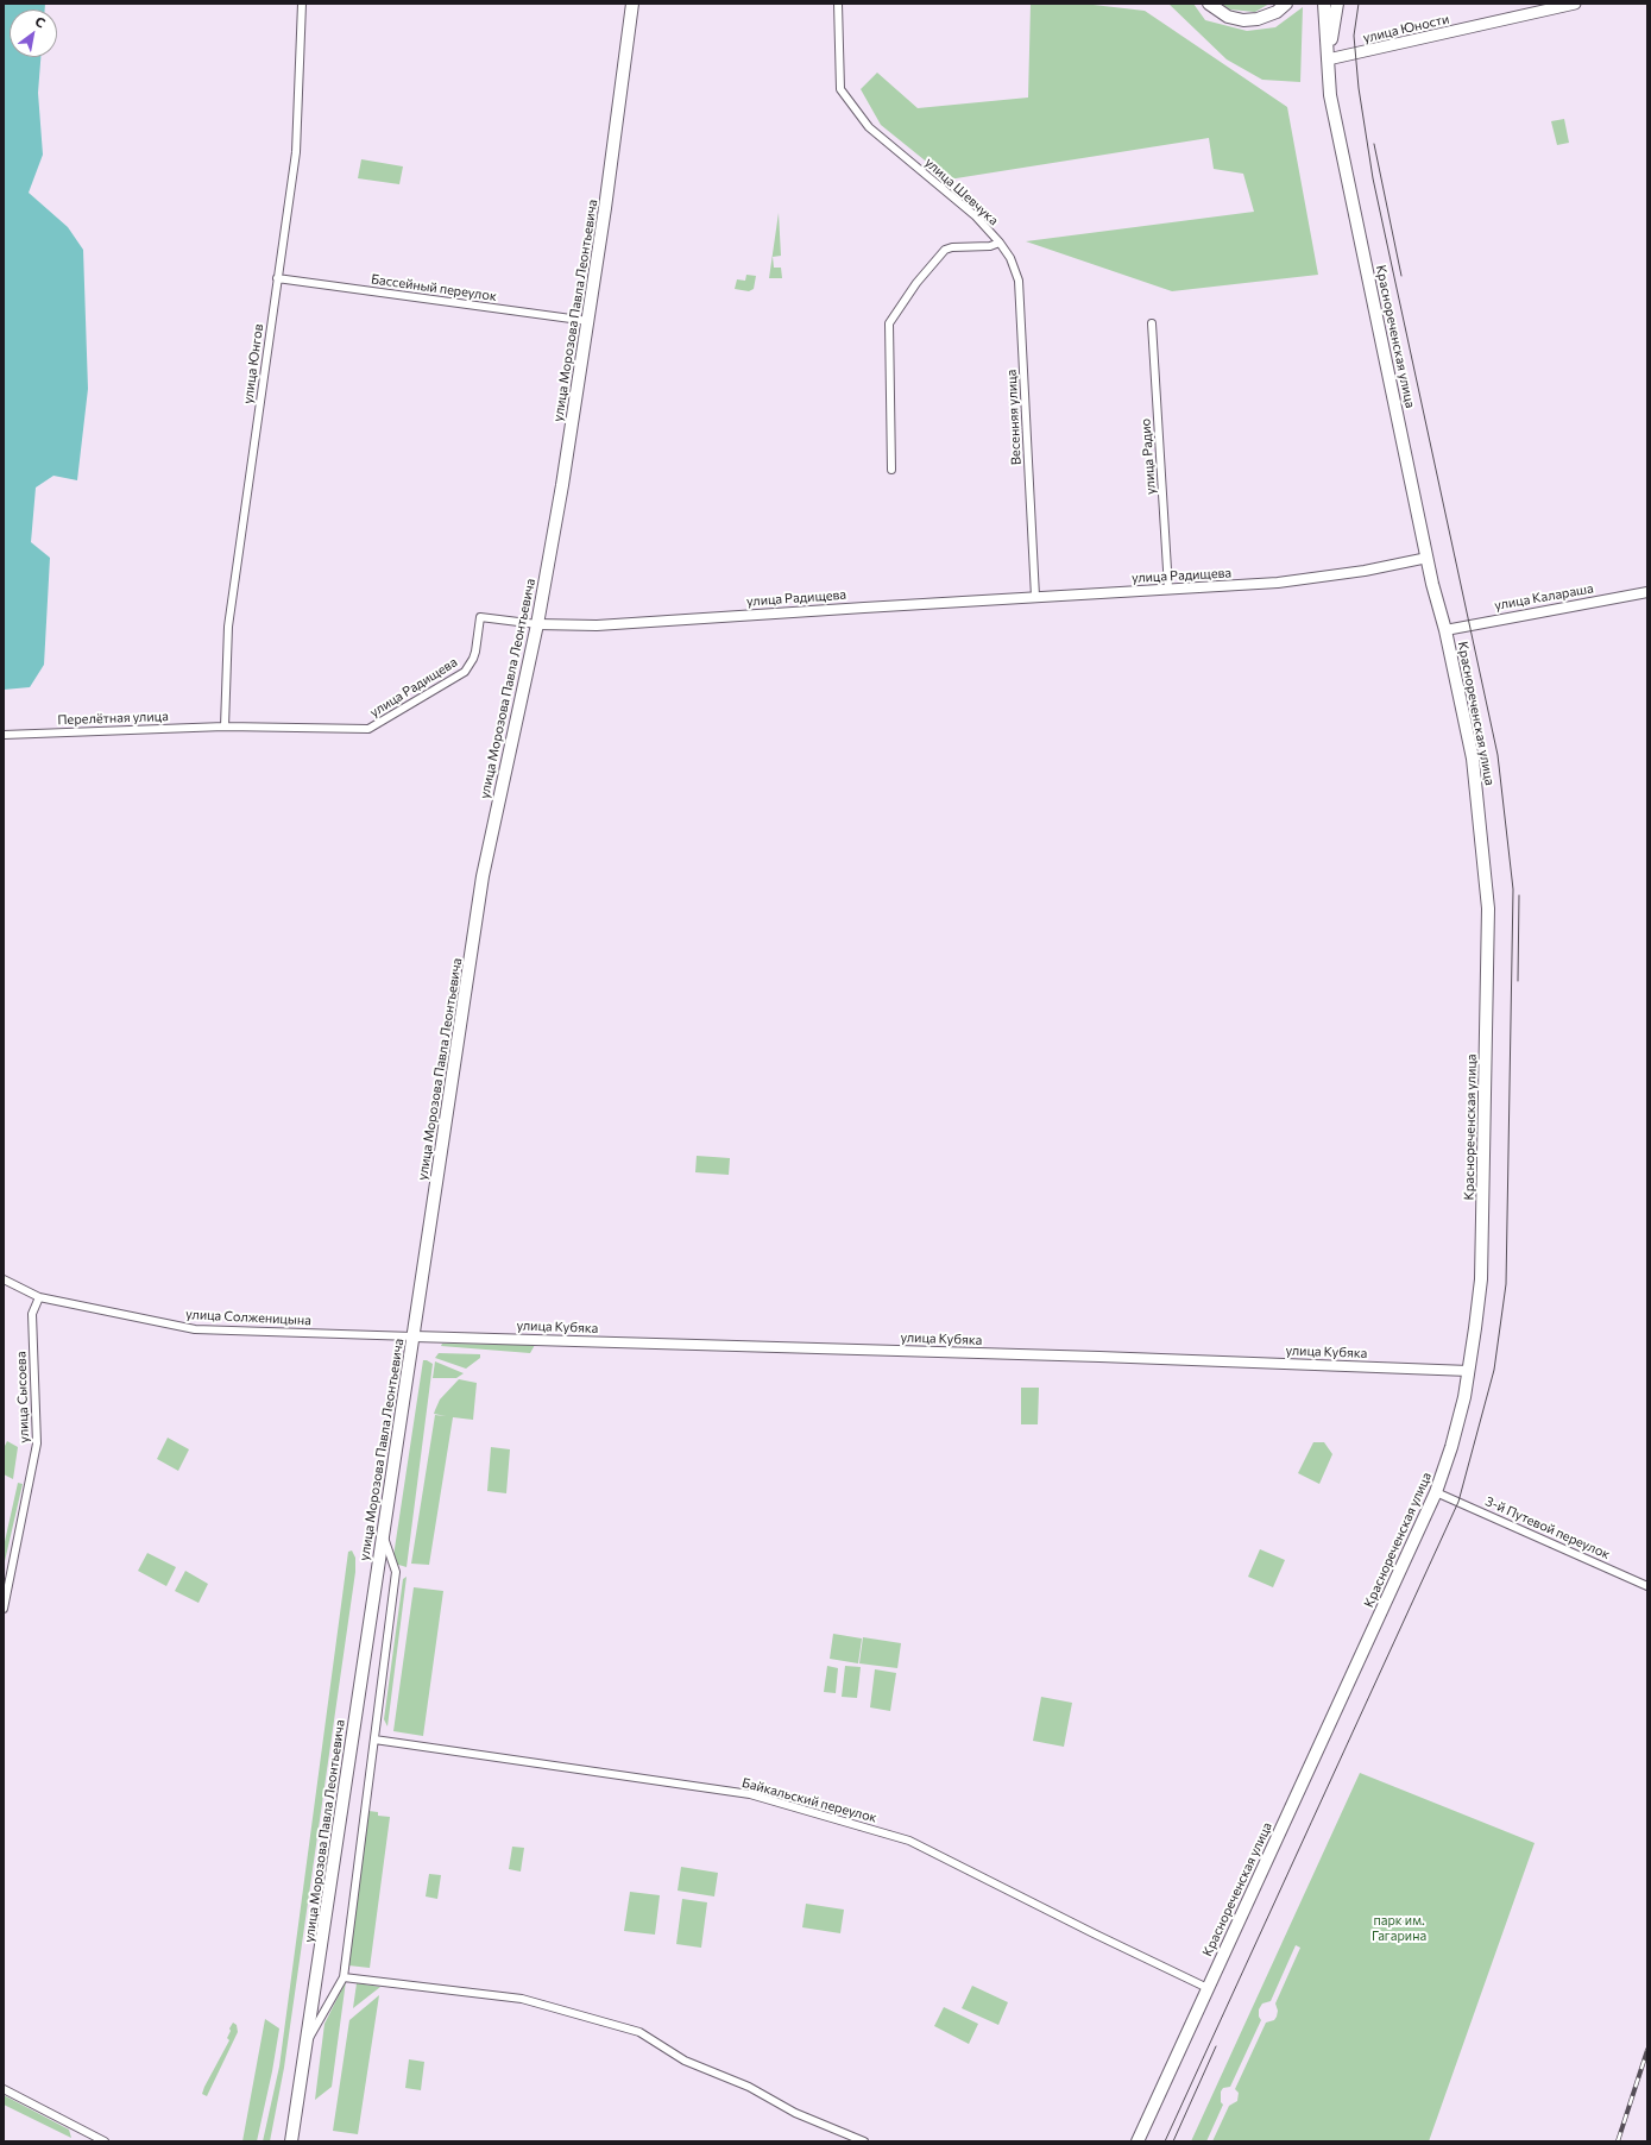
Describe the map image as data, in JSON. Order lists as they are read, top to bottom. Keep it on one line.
{"streets":{"main road":["улица Юности","улица Морозова Павла Леонтьевича","Краснореченская улица"],"street":["улица Шевчука","Бассейный переулок","улица Юнгов","Весенняя улица","улица Радио","улица Радищева","улица Калараша","Перелётная улица","улица Солженицына","улица Кубяка","улица Сысоева","3-й Путевой переулок","Байкальский переулок"]},"crossings":[["улица Юности","Краснореченская улица"],["улица Шевчука","Весенняя улица"],["Бассейный переулок","улица Морозова Павла Леонтьевича"],["Бассейный переулок","улица Юнгов"],["улица Морозова Павла Леонтьевича","улица Радищева"],["улица Морозова Павла Леонтьевича","улица Солженицына"],["улица Морозова Павла Леонтьевича","улица Кубяка"],["Краснореченская улица","улица Радищева"],["Краснореченская улица","улица Калараша"],["Краснореченская улица","улица Кубяка"],["Краснореченская улица","3-й Путевой переулок"],["Краснореченская улица","Байкальский переулок"],["улица Юнгов","улица Радищева"],["улица Юнгов","Перелётная улица"],["Весенняя улица","улица Радищева"],["улица Радио","улица Радищева"],["улица Радищева","Перелётная улица"],["улица Солженицына","улица Кубяка"],["улица Солженицына","улица Сысоева"]],"parks":["парк им. Гагарина"],"north":"top right"}
